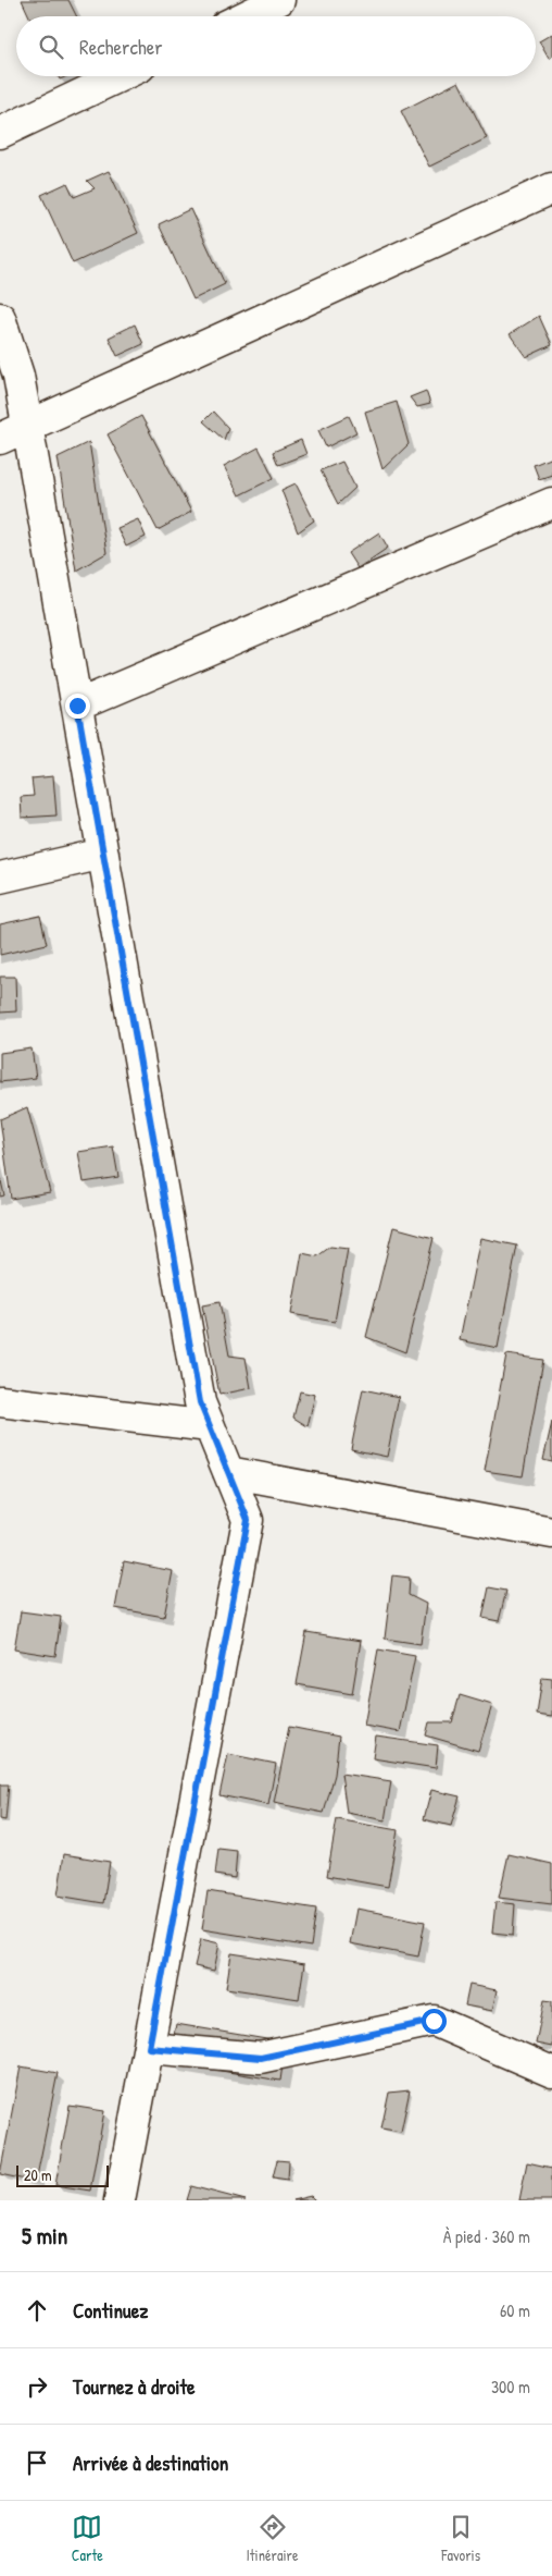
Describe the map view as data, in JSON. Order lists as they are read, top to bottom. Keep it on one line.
{"scale_bar":"20 m","page":{"search":"Rechercher","scale":"20 m","heading":["5 min","À pied · 360 m"],"list":[["Continuez","60 m"],["Tournez à droite","300 m"],"Arrivée à destination"],"nav":["Carte","Itinéraire","Favoris"]}}
